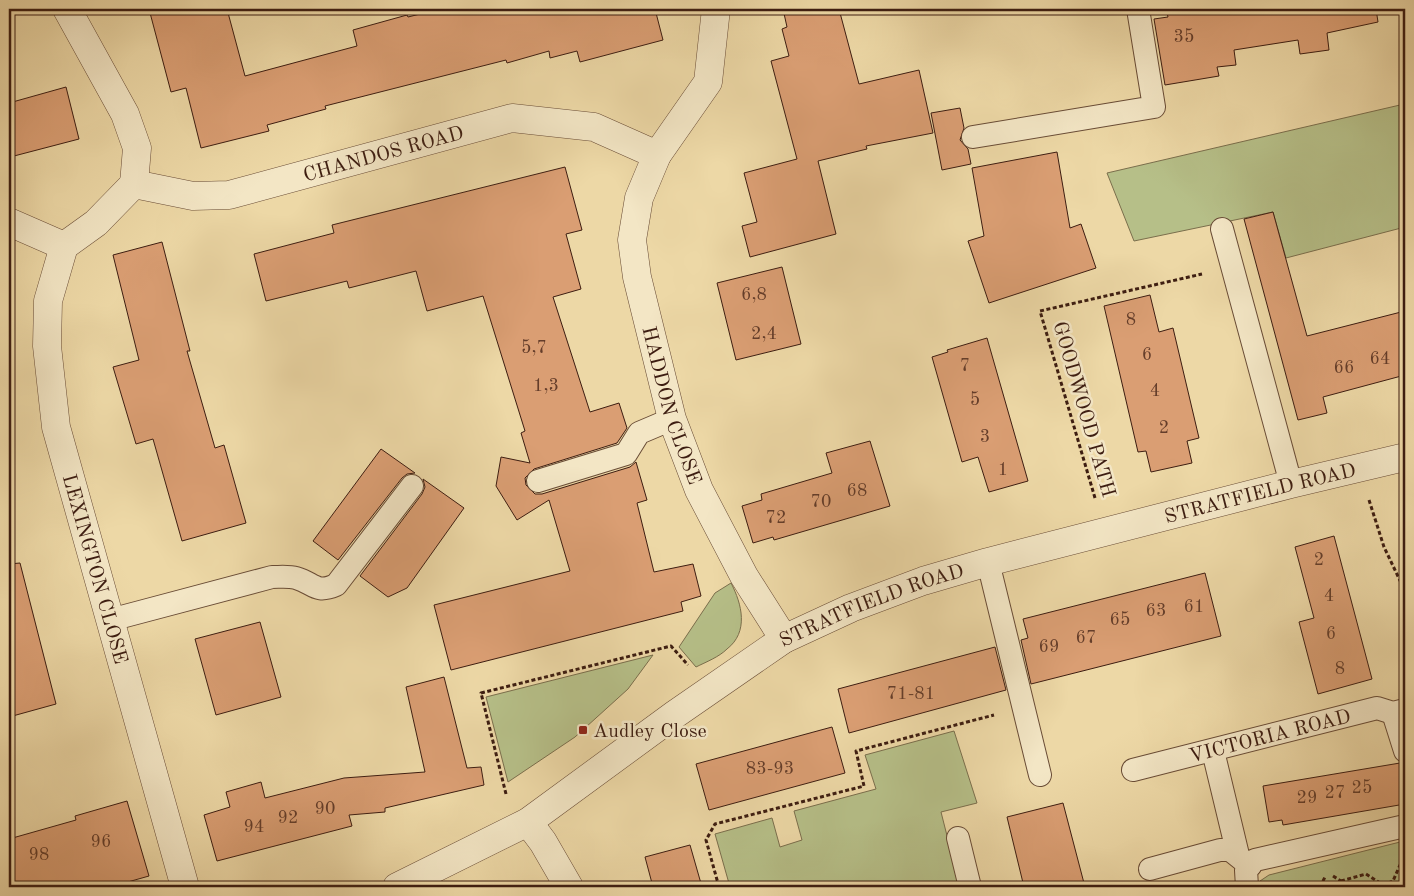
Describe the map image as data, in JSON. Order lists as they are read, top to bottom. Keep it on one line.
{"streets":{"street":["CHANDOS ROAD","HADDON CLOSE","STRATFIELD ROAD","LEXINGTON CLOSE"],"lane":["VICTORIA ROAD"],"path":["GOODWOOD PATH"]},"crossings":[["CHANDOS ROAD","HADDON CLOSE"],["HADDON CLOSE","STRATFIELD ROAD"],["GOODWOOD PATH","STRATFIELD ROAD"]],"places":{"transit":["Audley Close"]},"house_numbers":["35","6,8","8","2,4","5,7","6","64","7","66","1,3","4","5","2","3","1","68","70","72","2","4","61","63","65","6","67","69","8","71-81","83-93","25","27","29","90","92","94","96","98"]}
